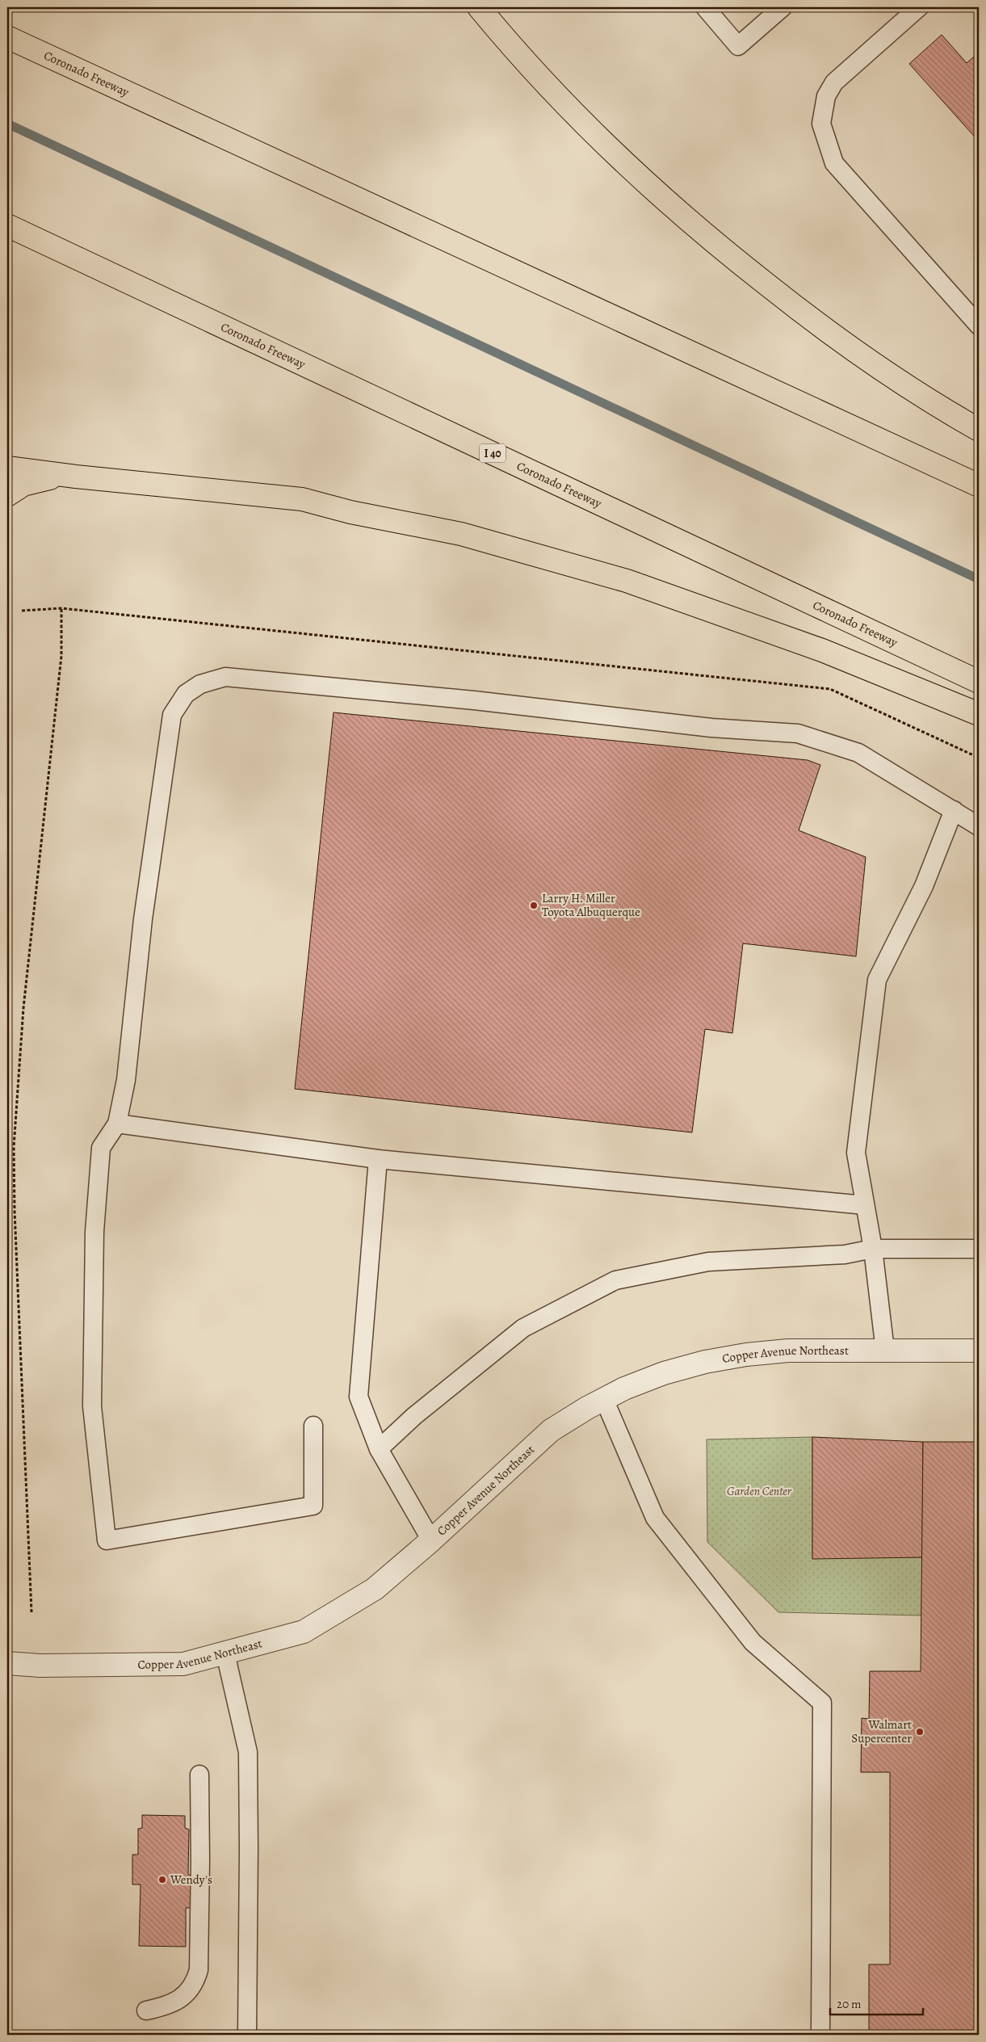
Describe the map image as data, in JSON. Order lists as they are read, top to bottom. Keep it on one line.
{"streets":{"highway":["Coronado Freeway","I 40"],"street":["Copper Avenue Northeast"]},"parks":["Garden Center"],"places":["Larry H. Miller Toyota Albuquerque","Walmart Supercenter","Wendy's"],"scale_bar":"20 m"}
